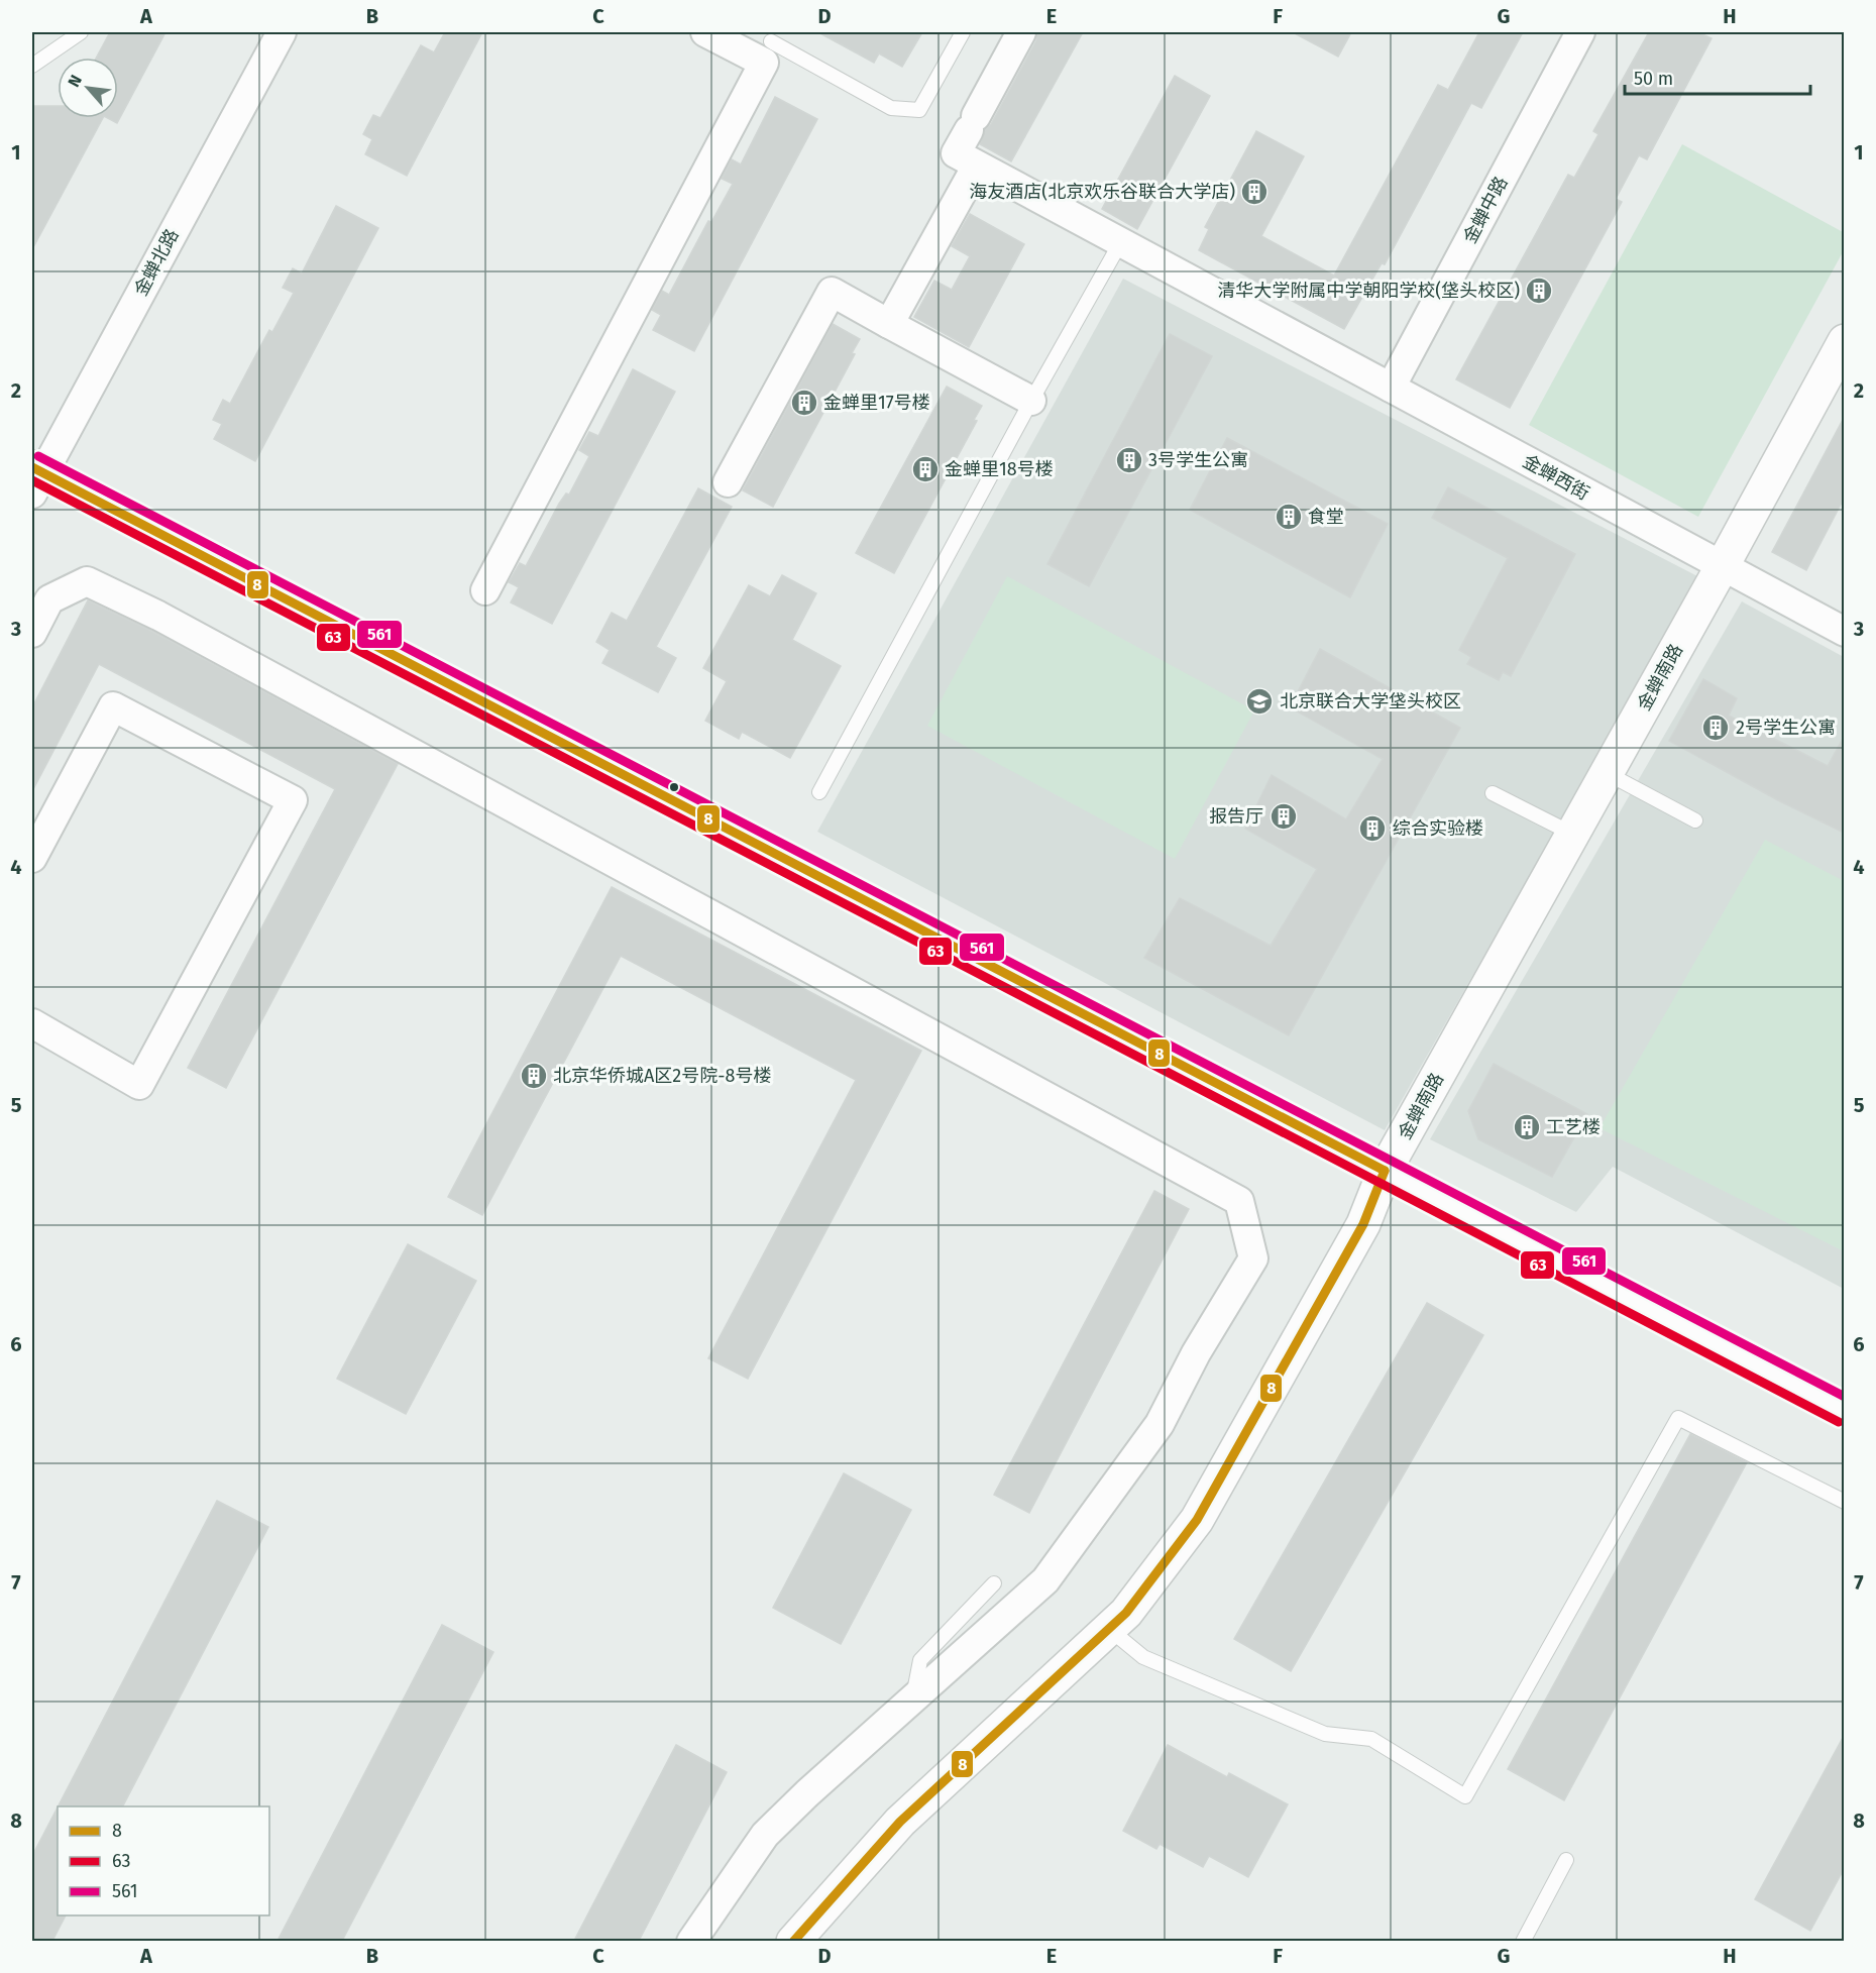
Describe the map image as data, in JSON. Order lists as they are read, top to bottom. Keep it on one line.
{"streets":{"street":["金蝉中路","金蝉北路","金蝉西街","金蝉南路"]},"crossings":[["金蝉中路","金蝉西街"],["金蝉西街","金蝉南路"]],"places":{"building":["海友酒店(北京欢乐谷联合大学店)","清华大学附属中学朝阳学校(垡头校区)","金蝉里17号楼","3号学生公寓","金蝉里18号楼","食堂","2号学生公寓","报告厅","综合实验楼","北京华侨城A区2号院-8号楼","工艺楼"],"school or university":["北京联合大学垡头校区"]},"lines":["transit line 561","transit line 8","transit line 63"],"legend":["8","63","561"],"scale_bar":"50 m","north":"top left","grid":{"columns":["A","B","C","D","E","F","G","H"],"rows":["1","2","3","4","5","6","7","8"]}}
